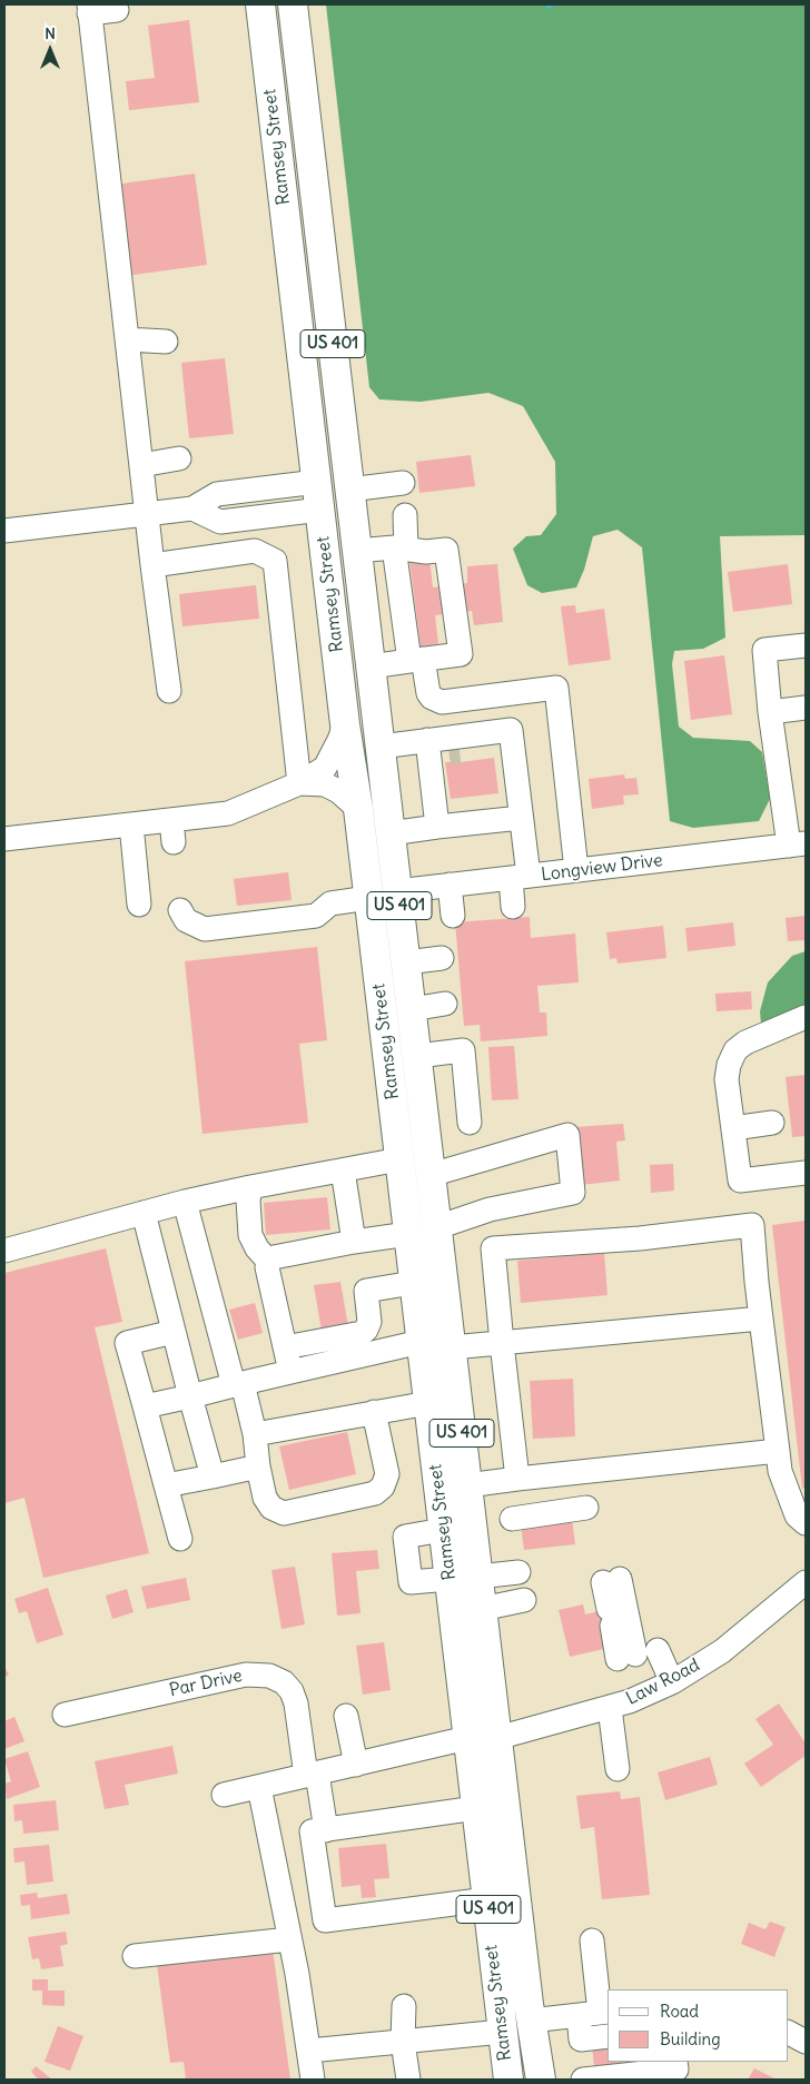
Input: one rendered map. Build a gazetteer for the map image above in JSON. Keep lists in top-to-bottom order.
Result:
{
  "streets": {
    "main road": ["Ramsey Street", "US 401"],
    "street": ["Longview Drive", "Law Road", "Par Drive"]
  },
  "crossings": [
    ["Ramsey Street", "Longview Drive"],
    ["Ramsey Street", "Law Road"]
  ],
  "legend": ["Road", "Building"],
  "north": "top"
}
